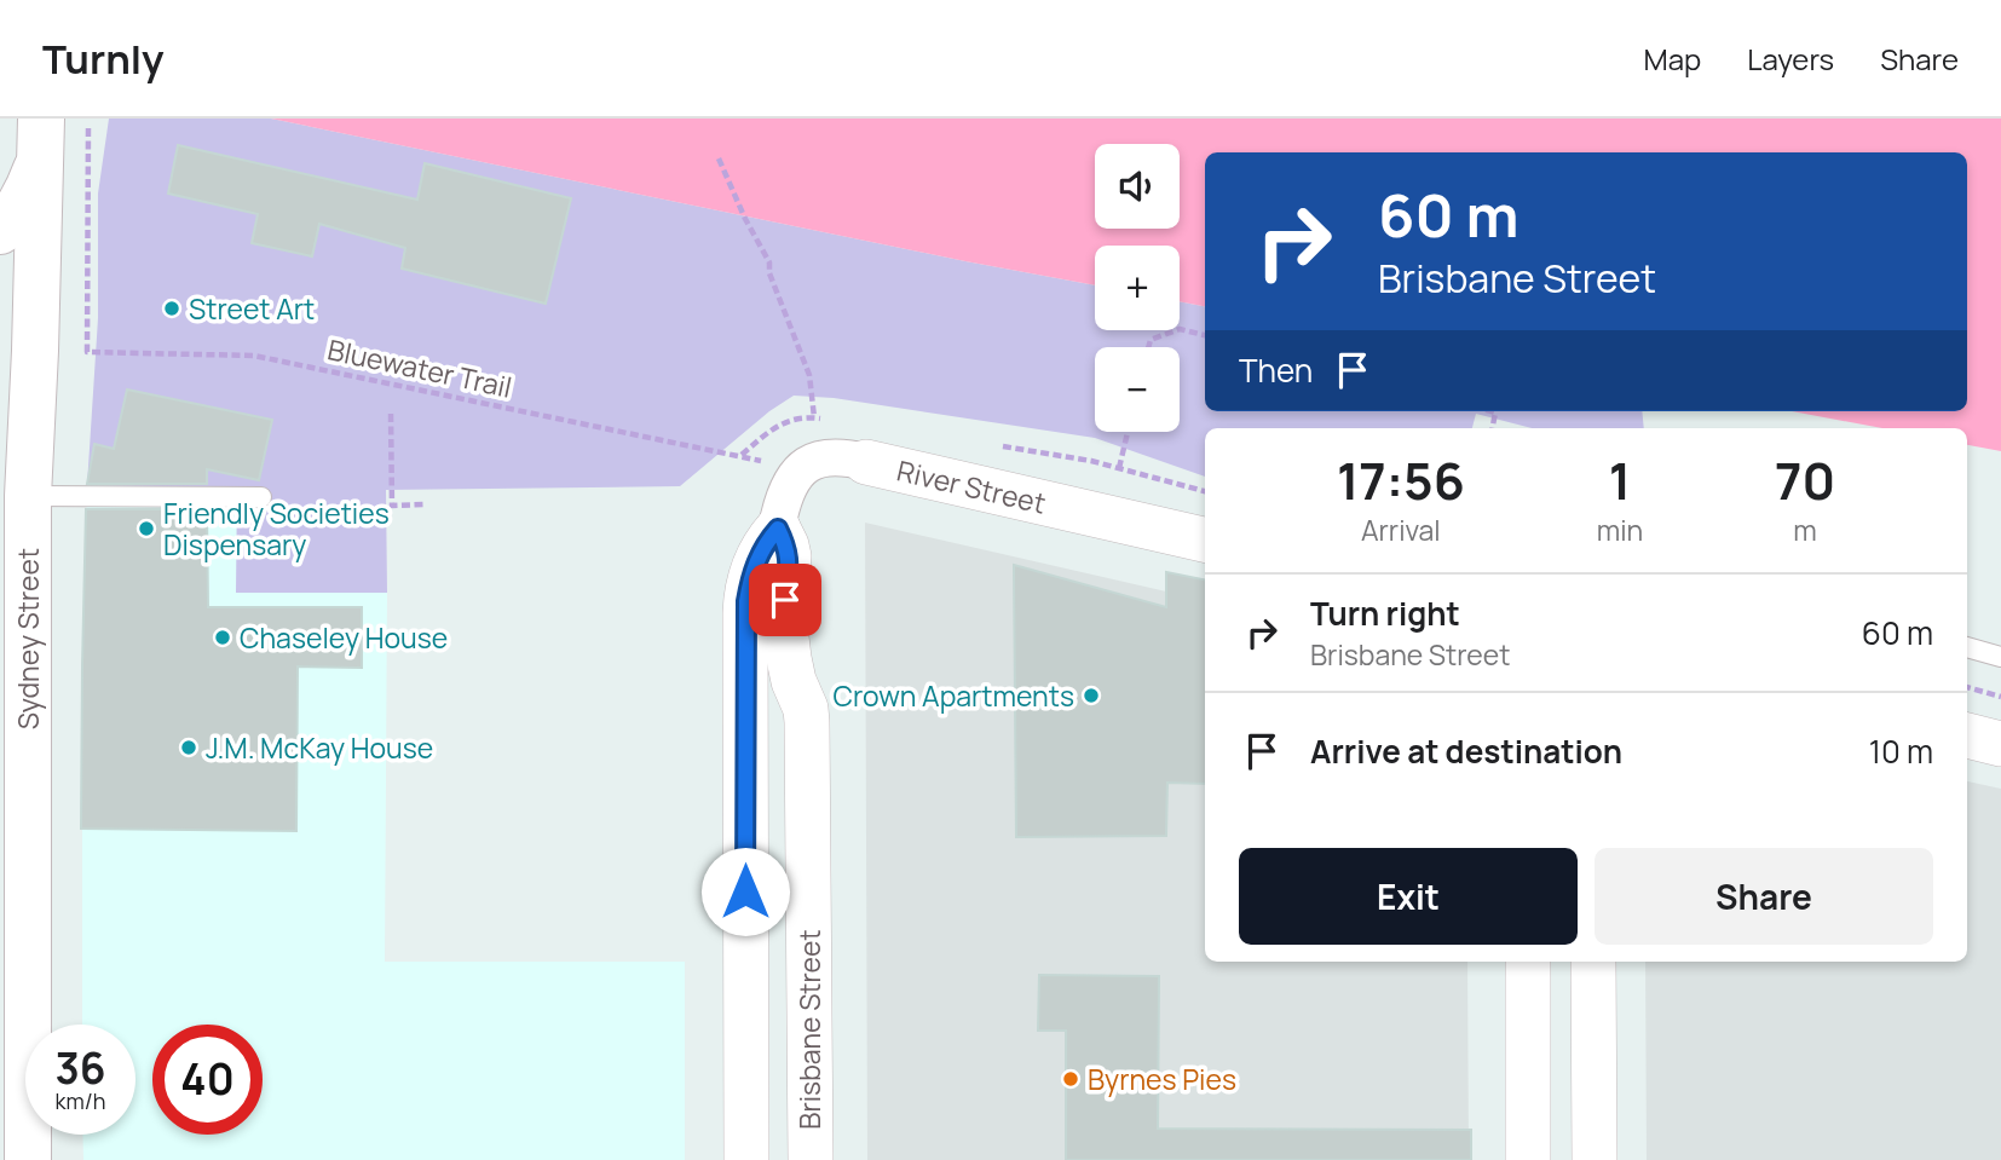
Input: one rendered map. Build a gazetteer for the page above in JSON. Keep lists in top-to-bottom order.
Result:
{
  "streets": {
    "main road": ["Sydney Street"],
    "street": ["River Street", "Brisbane Street"],
    "path": ["Bluewater Trail"]
  },
  "crossings": [
    ["River Street", "Brisbane Street"]
  ],
  "places": [
    "Street Art",
    "Friendly Societies Dispensary",
    "Chaseley House",
    "Crown Apartments",
    "J.M. McKay House",
    "Byrnes Pies"
  ],
  "page": {
    "header": "Turnly",
    "nav": ["Map", "Layers", "Share"],
    "map_buttons": ["+", "−"],
    "turn": ["60 m", "Brisbane Street"],
    "then": "Then",
    "eta": [
      "17:56",
      "Arrival",
      "1",
      "min",
      "70",
      "m"
    ],
    "list": [
      {
        "name": "Turn right",
        "note": "Brisbane Street",
        "value": "60 m"
      },
      {
        "name": "Arrive at destination",
        "value": "10 m"
      }
    ],
    "buttons": ["Exit", "Share"],
    "speed": "36 km/h",
    "limit": "40"
  }
}
